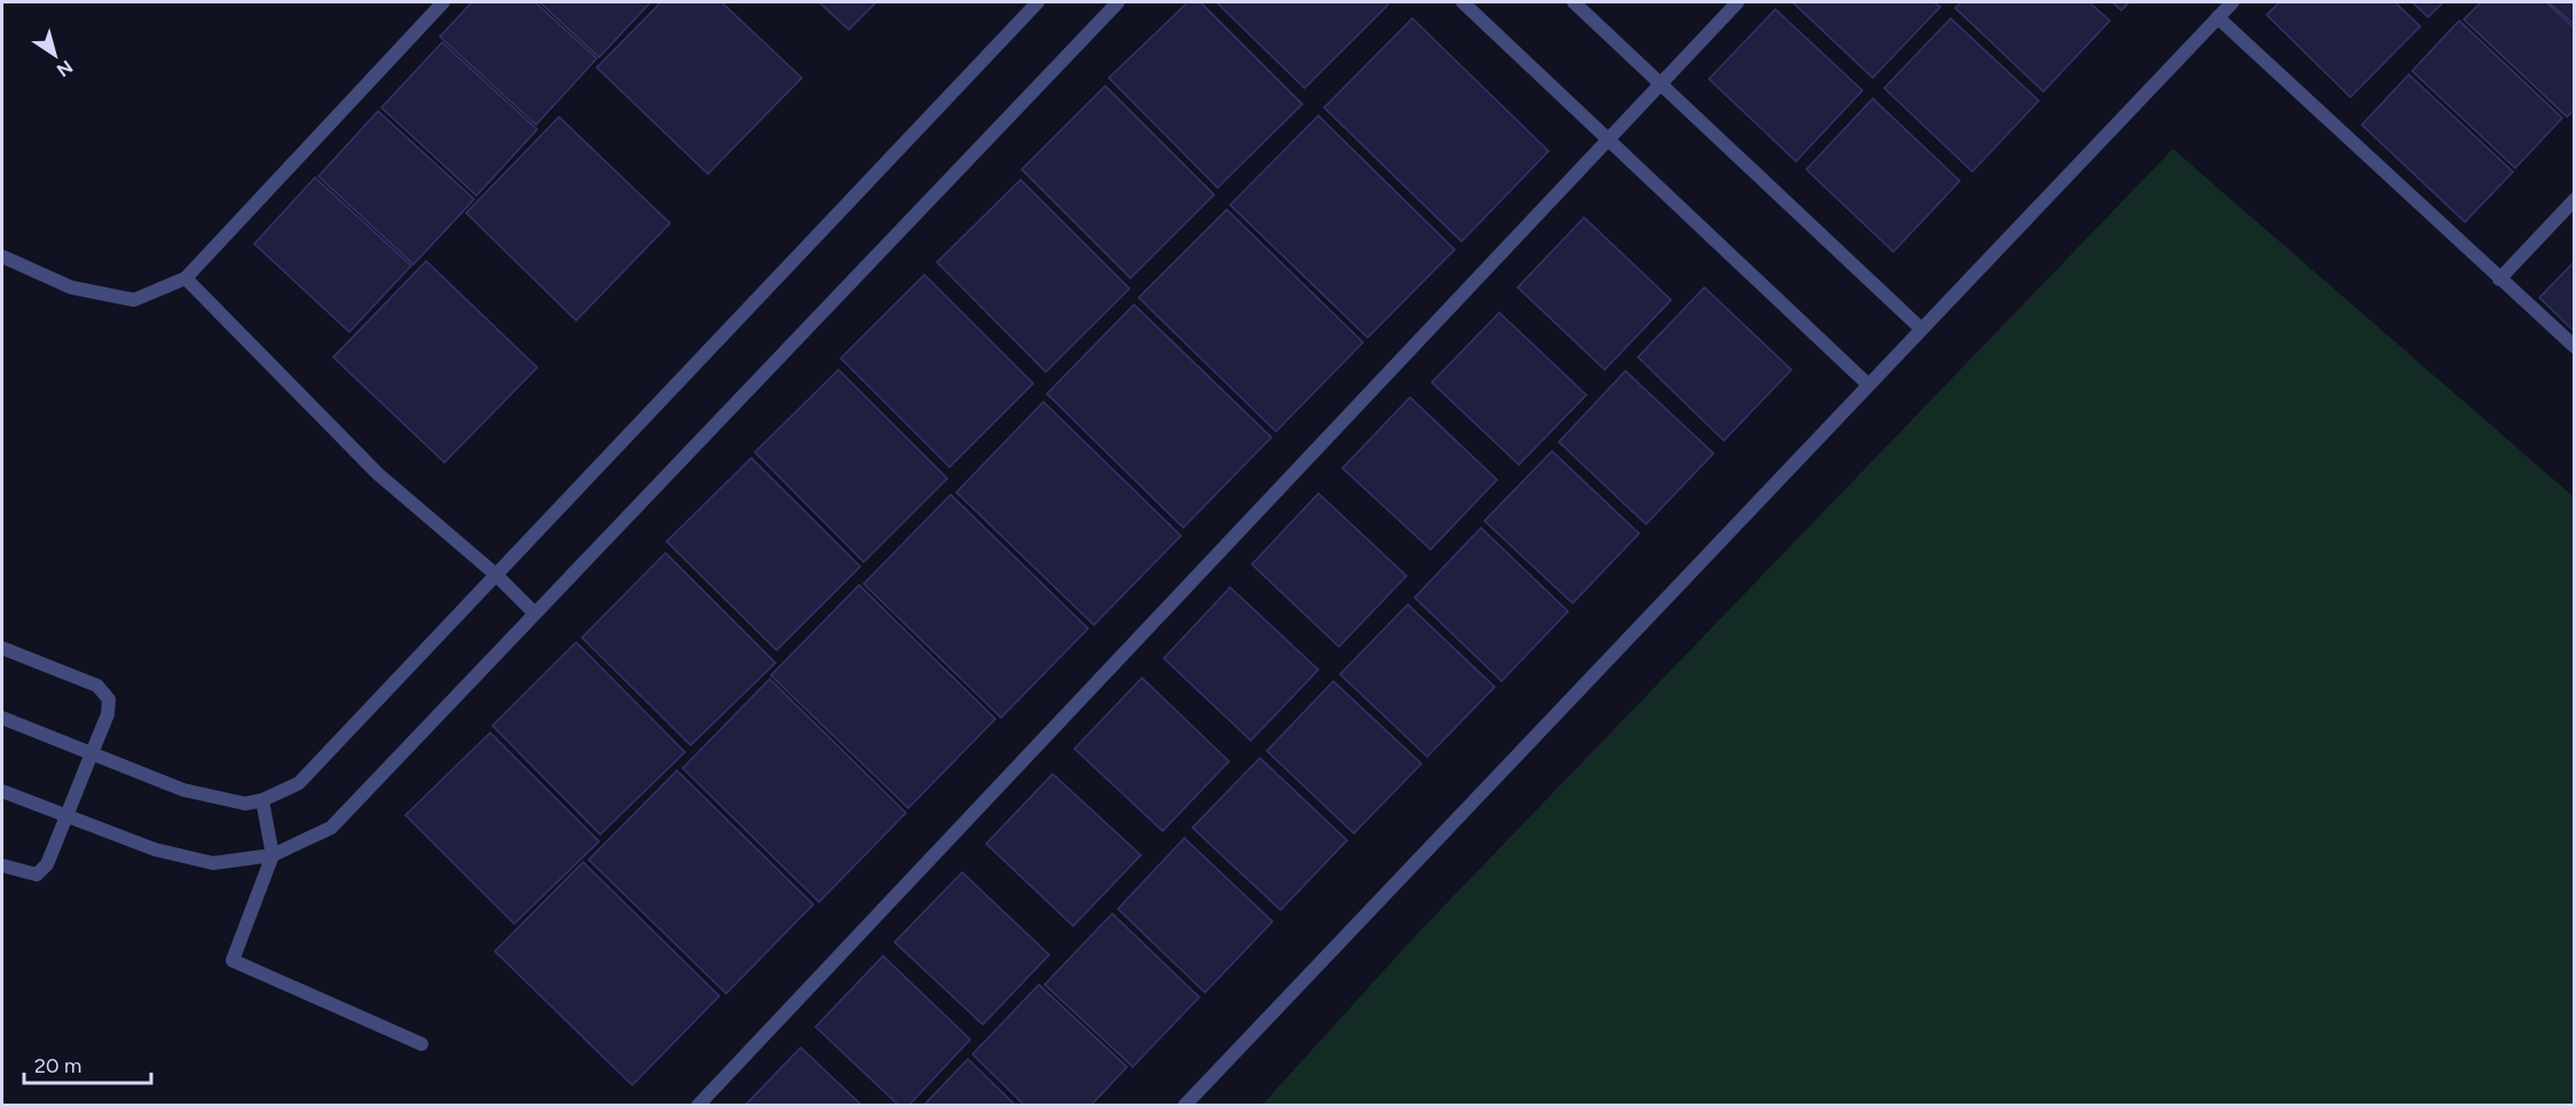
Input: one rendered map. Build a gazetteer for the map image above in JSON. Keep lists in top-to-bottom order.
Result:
{
  "scale_bar": "20 m",
  "north": "bottom right"
}
